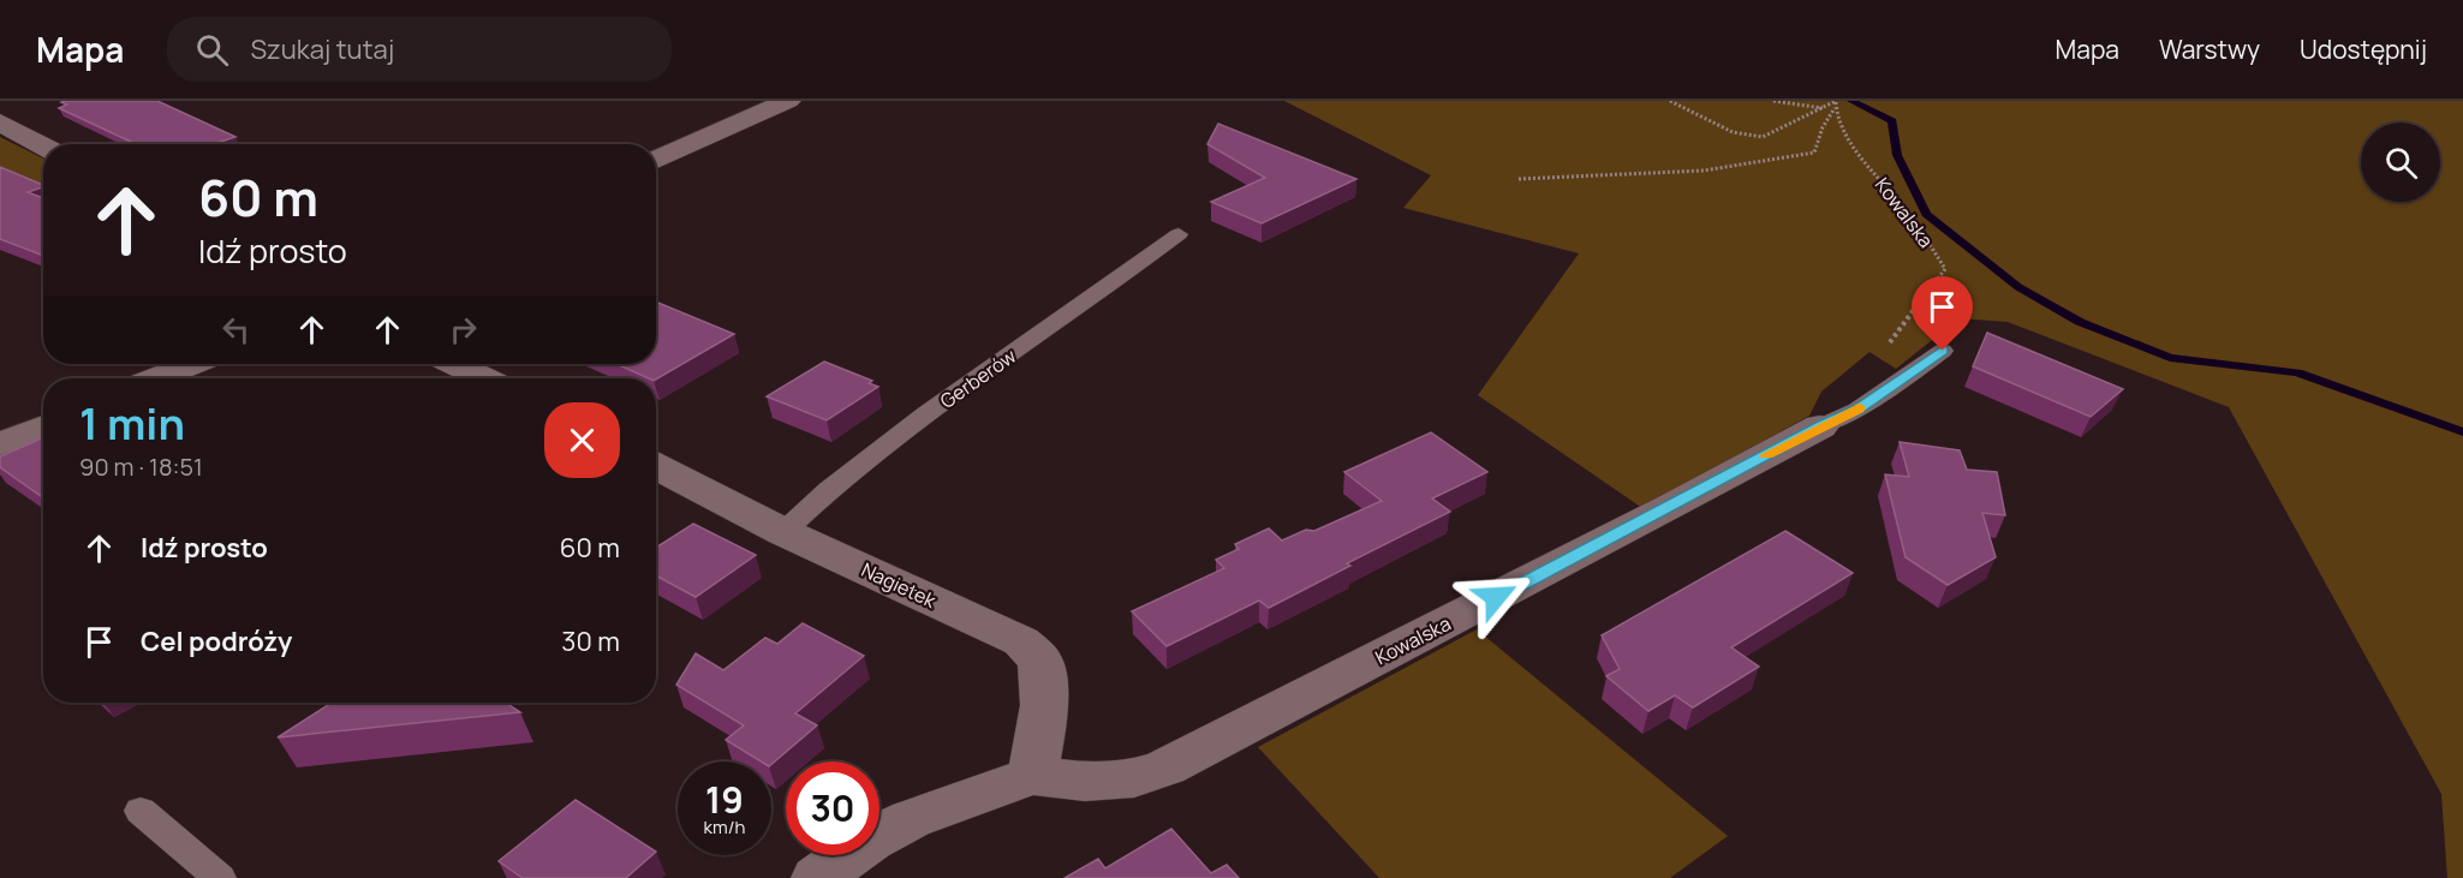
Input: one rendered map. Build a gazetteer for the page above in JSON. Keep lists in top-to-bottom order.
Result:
{
  "streets": {
    "street": ["Kowalska", "Nagietek"],
    "lane": ["Gerberów"]
  },
  "crossings": [
    ["Kowalska", "Nagietek"],
    ["Gerberów", "Nagietek"]
  ],
  "page": {
    "header": "Mapa",
    "search": "Szukaj tutaj",
    "nav": ["Mapa", "Warstwy", "Udostępnij"],
    "turn": ["60 m", "Idź prosto"],
    "heading": ["1 min", "90 m · 18:51"],
    "list": [
      {
        "name": "Idź prosto",
        "value": "60 m"
      },
      {
        "name": "Cel podróży",
        "value": "30 m"
      }
    ],
    "speed": "19 km/h",
    "limit": "30"
  }
}
